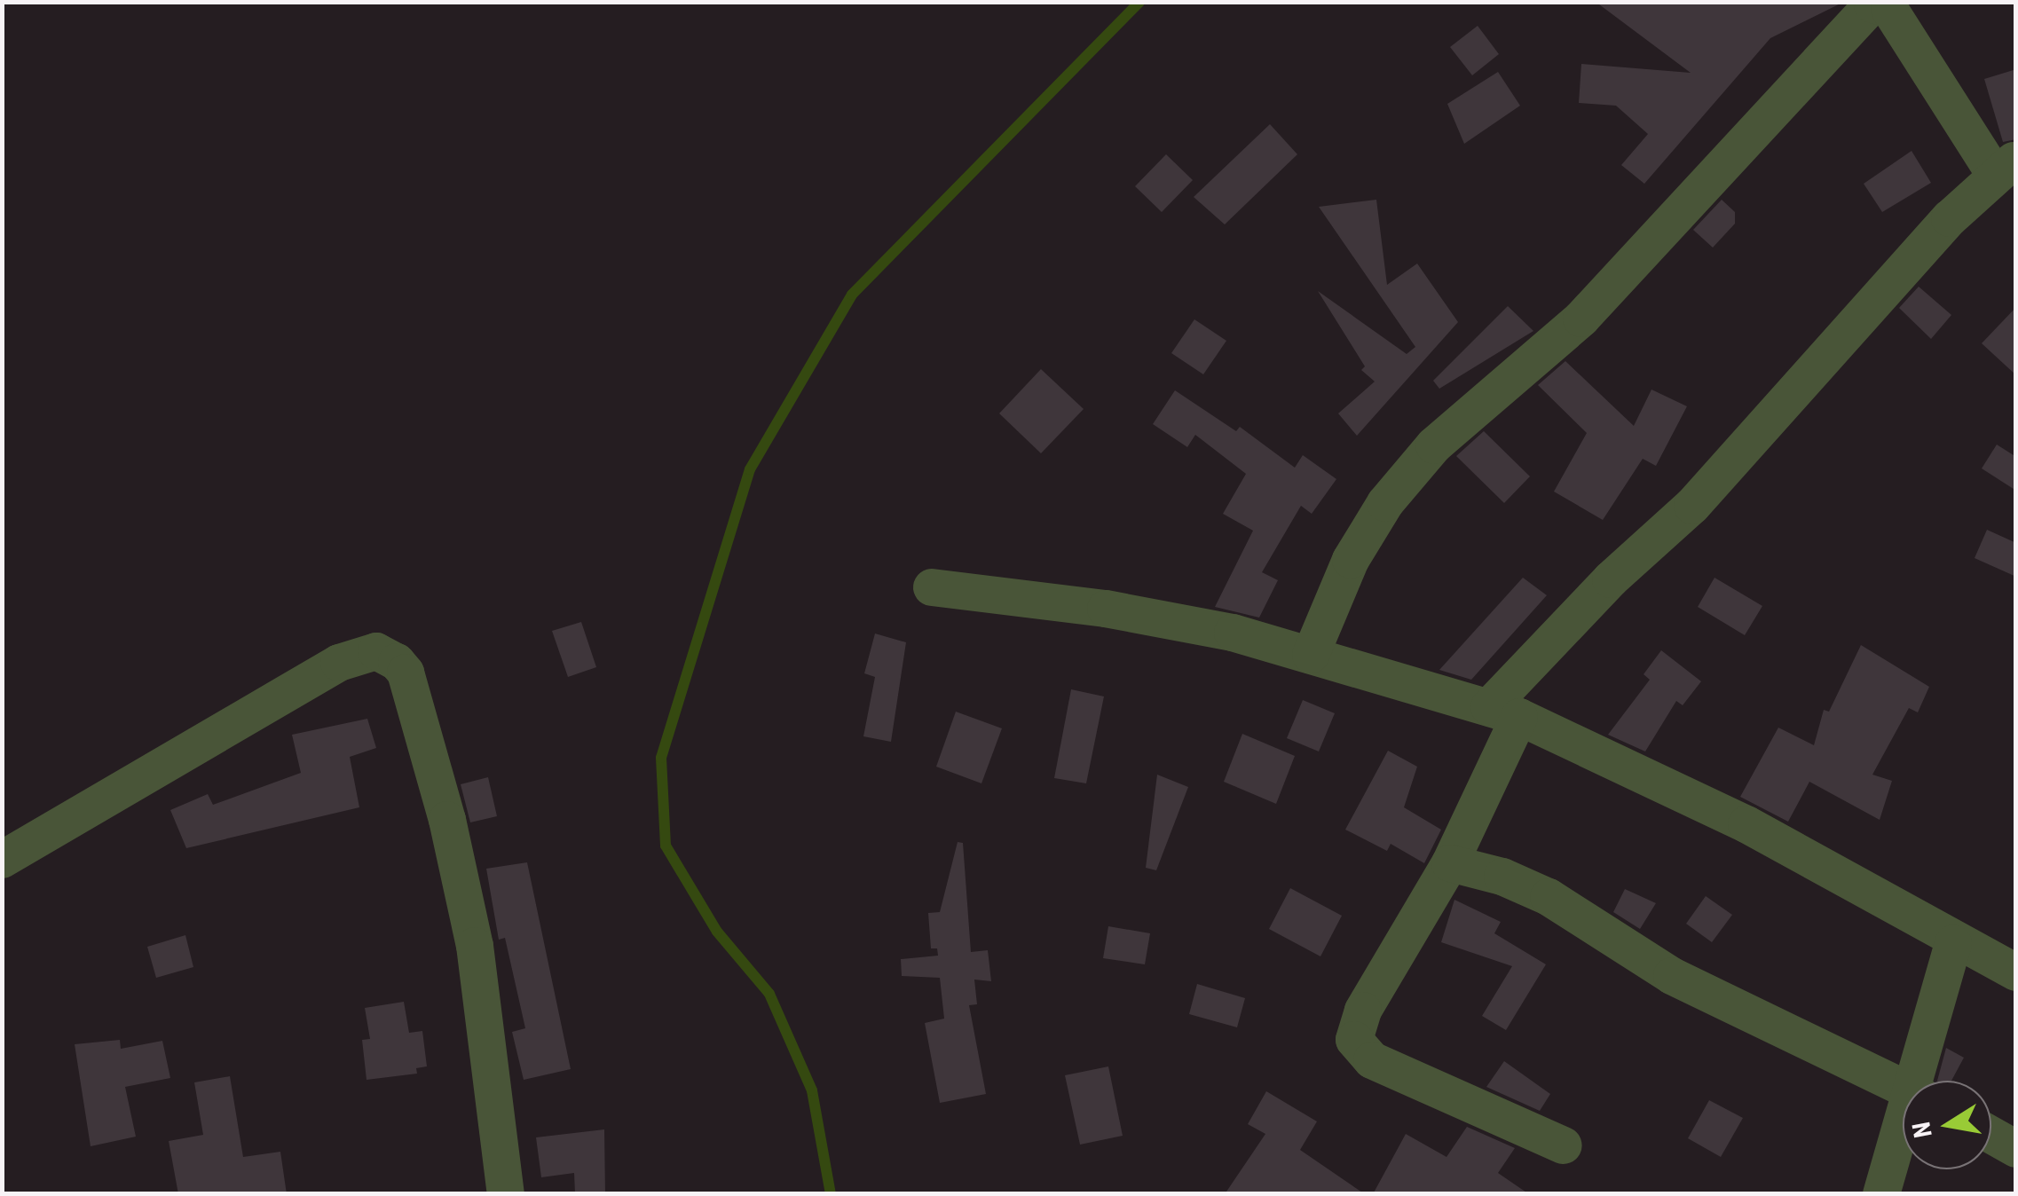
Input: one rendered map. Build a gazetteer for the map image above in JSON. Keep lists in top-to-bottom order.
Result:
{
  "north": "left"
}
